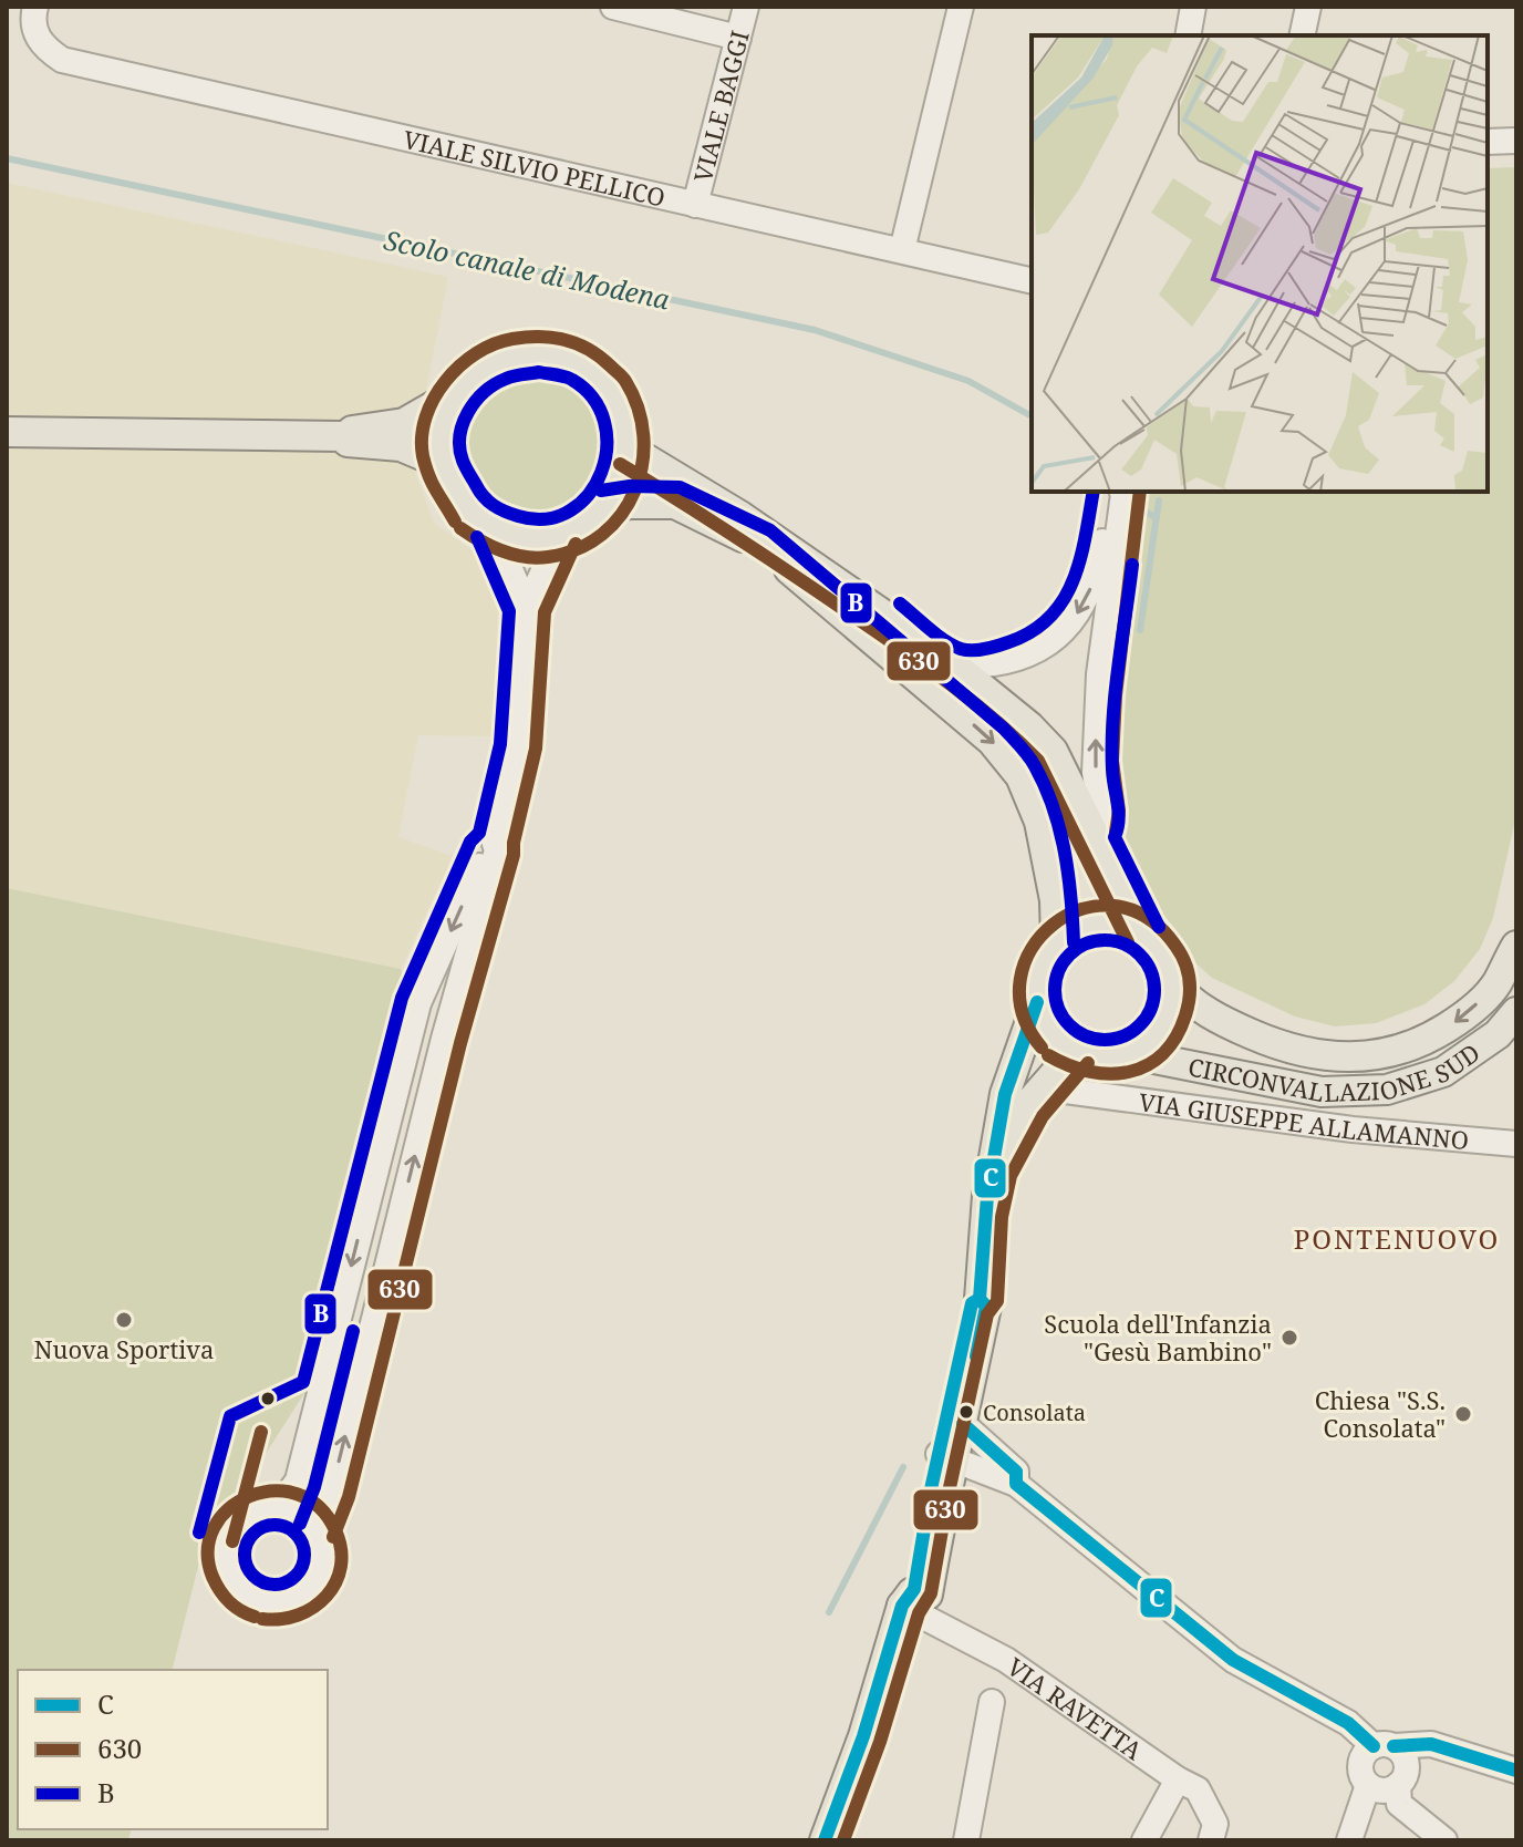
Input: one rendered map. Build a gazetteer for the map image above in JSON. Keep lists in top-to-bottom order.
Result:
{
  "streets": {
    "main road": ["CIRCONVALLAZIONE SUD"],
    "street": [
      "VIALE BAGGI",
      "VIALE SILVIO PELLICO",
      "VIA GIUSEPPE ALLAMANNO",
      "VIA RAVETTA"
    ]
  },
  "crossings": [
    ["VIALE BAGGI", "VIALE SILVIO PELLICO"]
  ],
  "districts": ["PONTENUOVO"],
  "water": ["Scolo canale di Modena"],
  "places": [
    "Nuova Sportiva",
    "Scuola dell'Infanzia \"Gesù Bambino\"",
    "Consolata",
    "Chiesa \"S.S. Consolata\""
  ],
  "lines": ["transit line 630", "transit line B", "transit line C"],
  "legend": ["C", "630", "B"]
}
